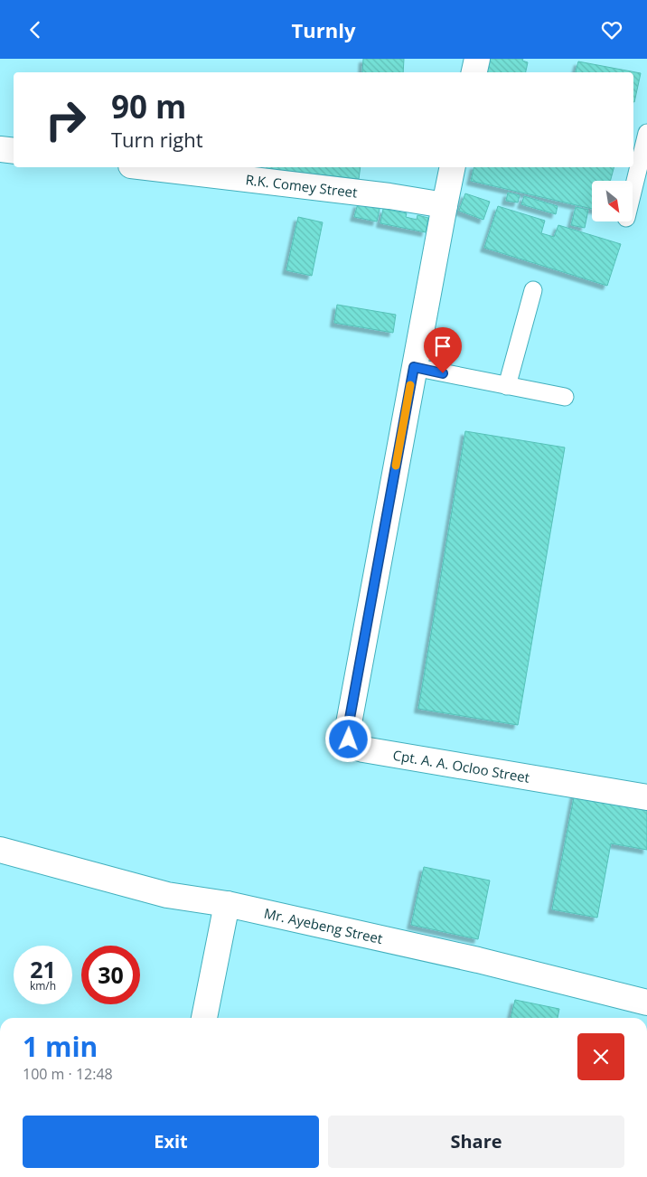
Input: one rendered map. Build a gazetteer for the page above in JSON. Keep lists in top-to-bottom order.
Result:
{
  "streets": {
    "street": ["R.K. Comey Street", "Cpt. A. A. Ocloo Street", "Mr. Ayebeng Street"]
  },
  "crossings": [
    ["R.K. Comey Street", "Cpt. A. A. Ocloo Street"]
  ],
  "north": "bottom right",
  "page": {
    "header": "Turnly",
    "turn": ["90 m", "Turn right"],
    "speed": "21 km/h",
    "limit": "30",
    "heading": ["1 min", "100 m · 12:48"],
    "buttons": ["Exit", "Share"]
  }
}
